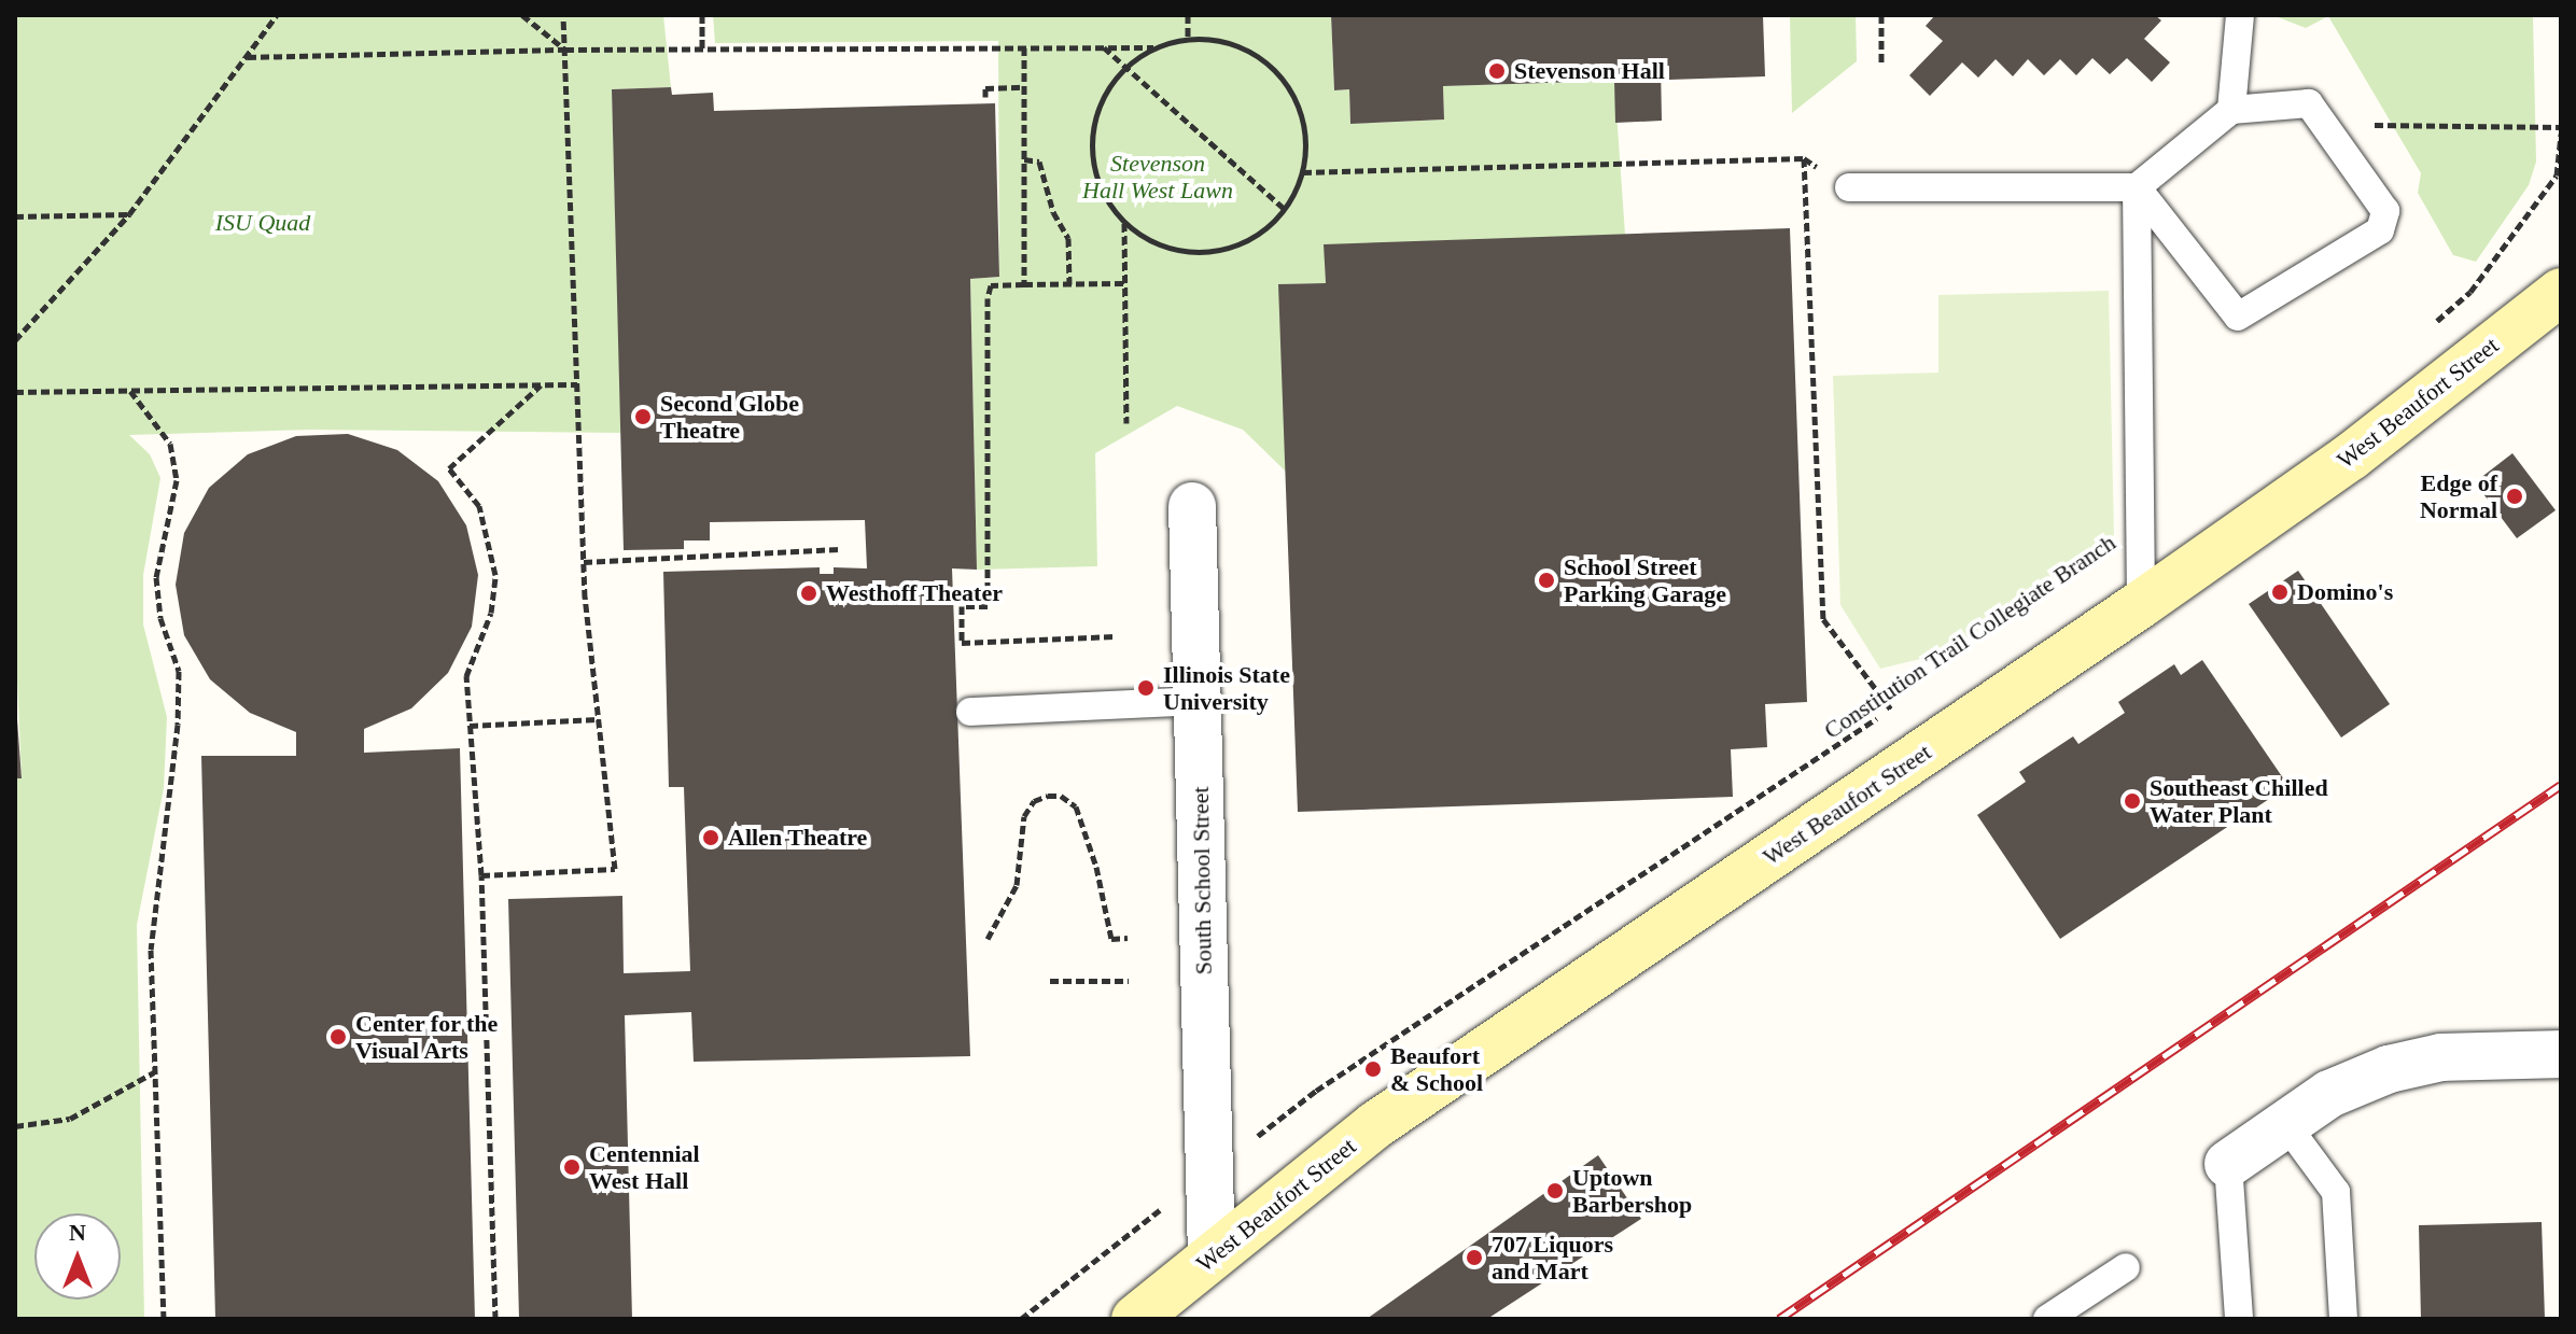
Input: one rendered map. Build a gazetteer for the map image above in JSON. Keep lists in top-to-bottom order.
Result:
{
  "streets": {
    "street": ["West Beaufort Street", "South School Street"],
    "path": ["Constitution Trail Collegiate Branch"]
  },
  "crossings": [
    ["West Beaufort Street", "South School Street"]
  ],
  "parks": ["Stevenson Hall West Lawn", "ISU Quad"],
  "places": [
    "Stevenson Hall",
    "Second Globe Theatre",
    "Edge of Normal",
    "School Street Parking Garage",
    "Domino's",
    "Westhoff Theater",
    "Illinois State University",
    "Southeast Chilled Water Plant",
    "Allen Theatre",
    "Center for the Visual Arts",
    "Beaufort & School",
    "Centennial West Hall",
    "Uptown Barbershop",
    "707 Liquors and Mart"
  ],
  "north": "top"
}
